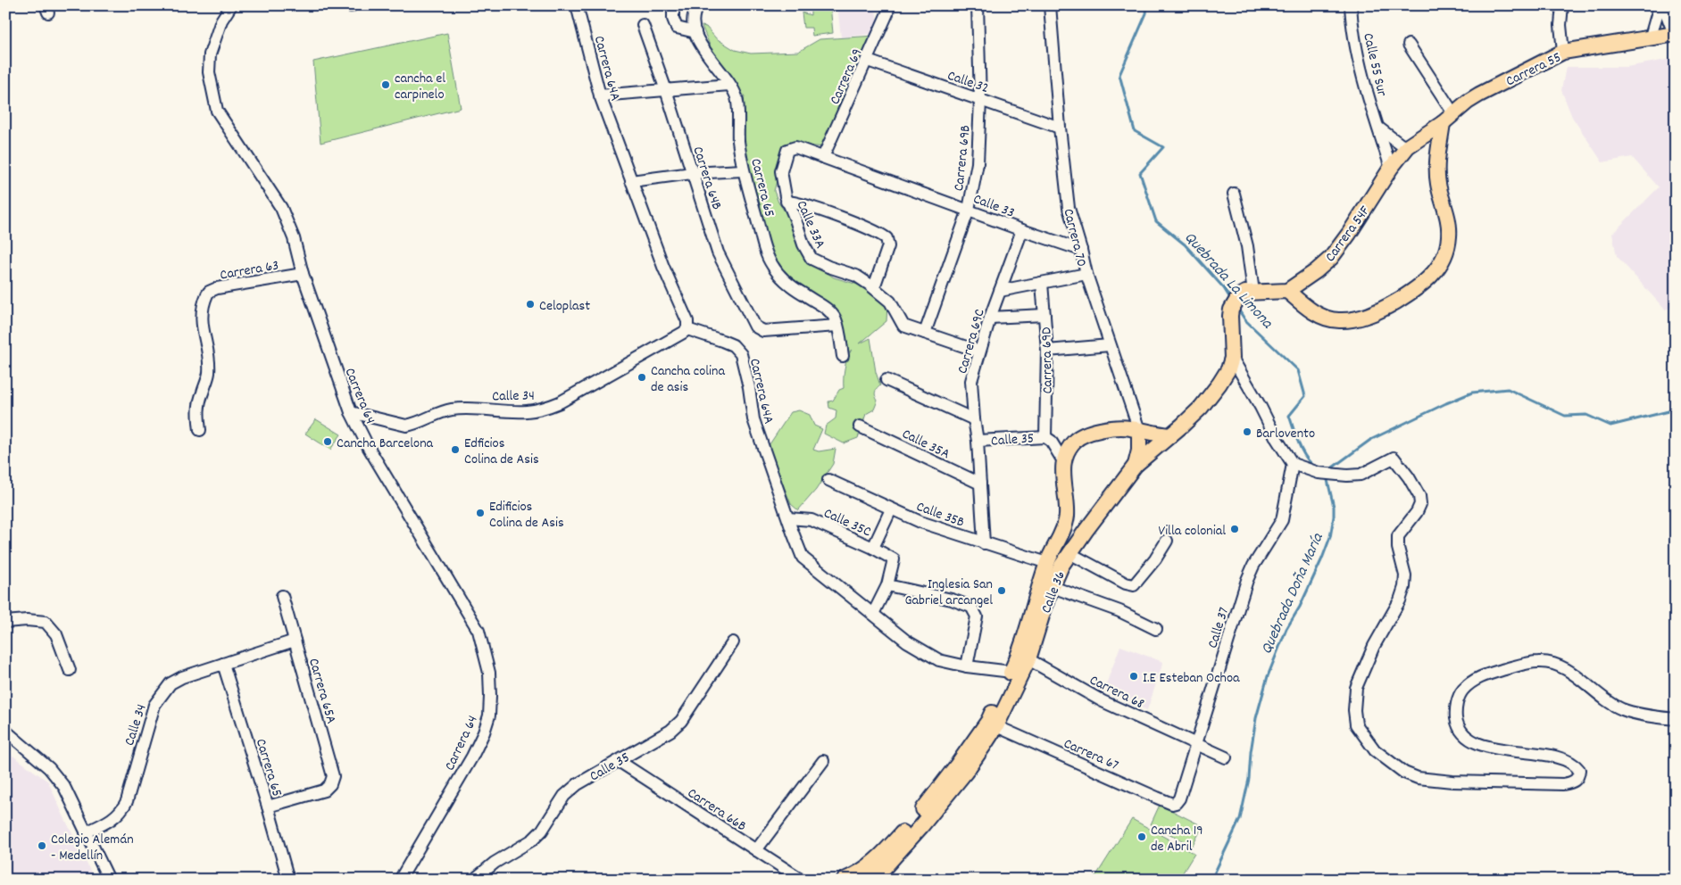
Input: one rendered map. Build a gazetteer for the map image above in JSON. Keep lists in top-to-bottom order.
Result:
{
  "streets": {
    "main road": ["Carrera 55", "Carrera 54F", "Calle 36"],
    "street": [
      "Calle 55 Sur",
      "Carrera 64A",
      "Carrera 69",
      "Calle 32",
      "Carrera 69B",
      "Carrera 64B",
      "Carrera 65",
      "Calle 33",
      "Calle 33A",
      "Carrera 70",
      "Carrera 63",
      "Carrera 69C",
      "Carrera 69D",
      "Calle 34",
      "Carrera 64",
      "Calle 35",
      "Calle 35A",
      "Calle 35B",
      "Calle 35C",
      "Calle 37",
      "Carrera 65A",
      "Carrera 68",
      "Carrera 67",
      "Carrera 66B"
    ]
  },
  "crossings": [
    ["Calle 55 Sur", "Carrera 54F"],
    ["Carrera 64A", "Calle 34"],
    ["Carrera 64A", "Calle 35C"],
    ["Carrera 64A", "Calle 36"],
    ["Carrera 55", "Carrera 54F"],
    ["Carrera 69", "Calle 32"],
    ["Carrera 69", "Calle 33"],
    ["Carrera 69", "Calle 33A"],
    ["Calle 32", "Carrera 69B"],
    ["Calle 32", "Carrera 70"],
    ["Carrera 69B", "Calle 33"],
    ["Carrera 69B", "Calle 33A"],
    ["Carrera 64B", "Carrera 65"],
    ["Carrera 65", "Calle 34"],
    ["Carrera 65", "Carrera 65A"],
    ["Calle 33", "Calle 33A"],
    ["Calle 33", "Carrera 70"],
    ["Calle 33", "Carrera 69C"],
    ["Carrera 63", "Carrera 64"],
    ["Carrera 69C", "Calle 35"],
    ["Carrera 69C", "Calle 35A"],
    ["Carrera 69C", "Calle 35B"],
    ["Carrera 69D", "Calle 35"],
    ["Calle 34", "Carrera 64"],
    ["Calle 34", "Carrera 65A"],
    ["Calle 35", "Carrera 66B"],
    ["Calle 35B", "Calle 36"],
    ["Calle 36", "Carrera 68"],
    ["Calle 36", "Carrera 67"],
    ["Calle 37", "Carrera 68"],
    ["Calle 37", "Carrera 67"]
  ],
  "water": ["Quebrada La Limona", "Quebrada Doña María"],
  "places": [
    "cancha el carpinelo",
    "Celoplast",
    "Cancha colina de asis",
    "Barlovento",
    "Cancha Barcelona",
    "Edficios Colina de Asis",
    "Edificios Colina de Asis",
    "Villa colonial",
    "Inglesia San Gabriel arcangel",
    "I.E Esteban Ochoa",
    "Cancha 19 de Abril",
    "Colegio Alemán - Medellín"
  ]
}
